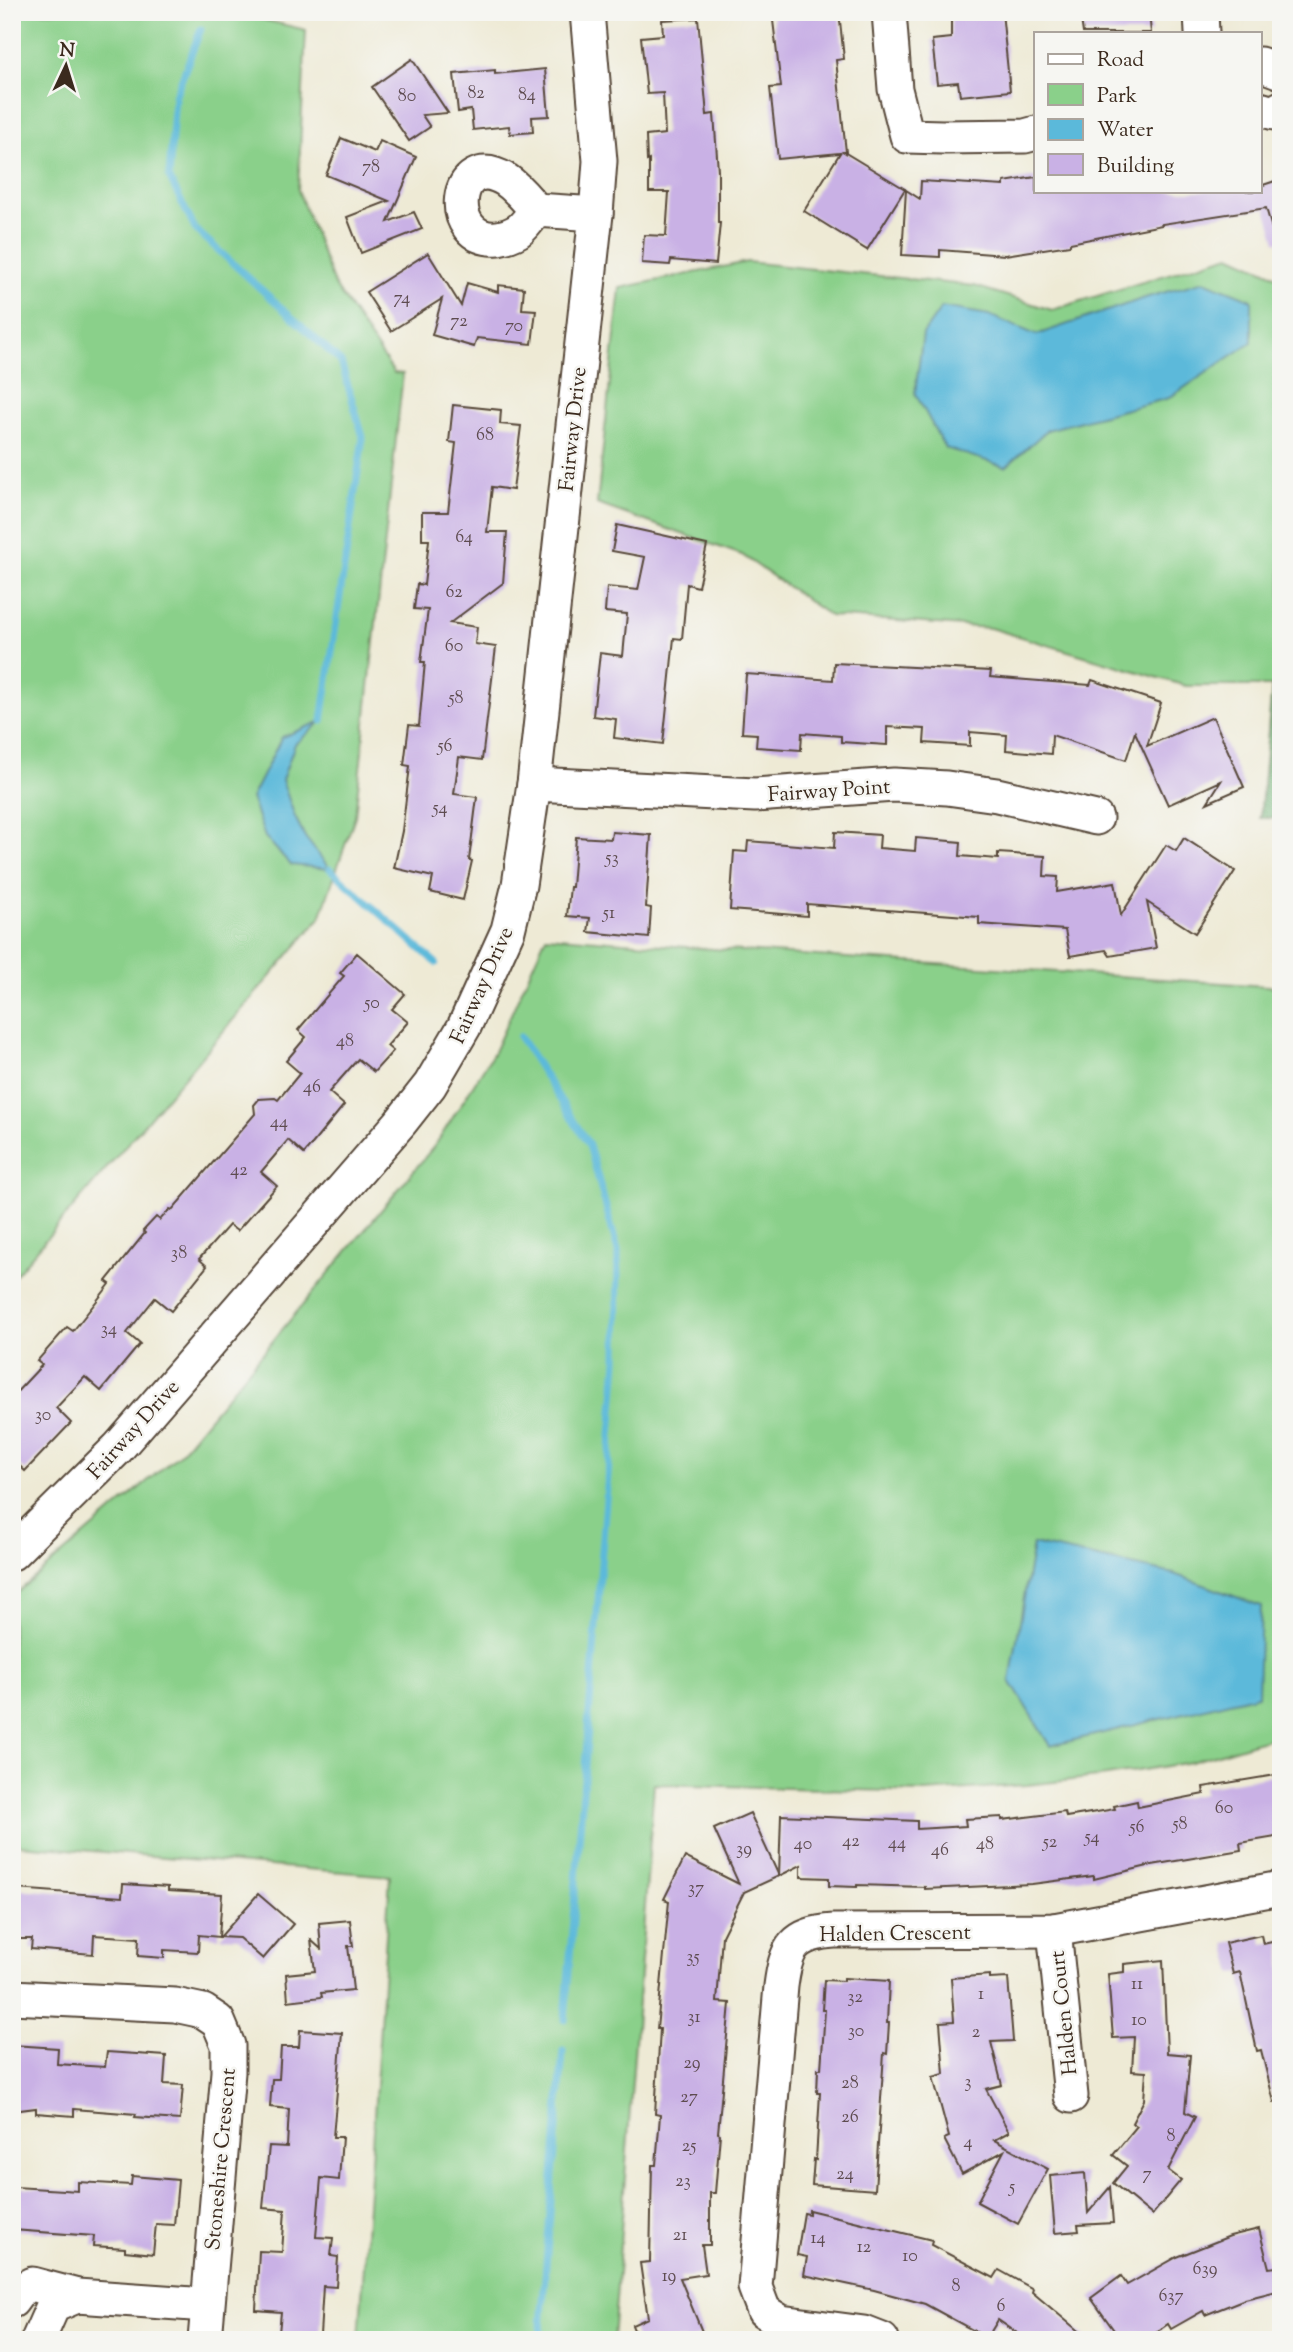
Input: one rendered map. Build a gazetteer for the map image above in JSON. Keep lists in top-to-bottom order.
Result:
{
  "streets": {
    "street": [
      "Fairway Drive",
      "Fairway Point",
      "Halden Crescent",
      "Halden Court",
      "Stoneshire Crescent"
    ]
  },
  "crossings": [
    ["Fairway Drive", "Fairway Point"],
    ["Halden Crescent", "Halden Court"]
  ],
  "house_numbers": [
    "82",
    "84",
    "80",
    "78",
    "74",
    "72",
    "70",
    "68",
    "64",
    "62",
    "60",
    "58",
    "56",
    "54",
    "53",
    "51",
    "50",
    "48",
    "46",
    "44",
    "42",
    "38",
    "34",
    "30",
    "60",
    "58",
    "56",
    "54",
    "42",
    "52",
    "44",
    "40",
    "48",
    "39",
    "46",
    "37",
    "35",
    "11",
    "1",
    "32",
    "31",
    "10",
    "30",
    "2",
    "29",
    "3",
    "28",
    "27",
    "26",
    "8",
    "4",
    "25",
    "24",
    "7",
    "23",
    "5",
    "21",
    "14",
    "12",
    "10",
    "639",
    "19",
    "8",
    "637",
    "6"
  ],
  "legend": [
    "Road",
    "Park",
    "Water",
    "Building"
  ],
  "north": "top"
}
